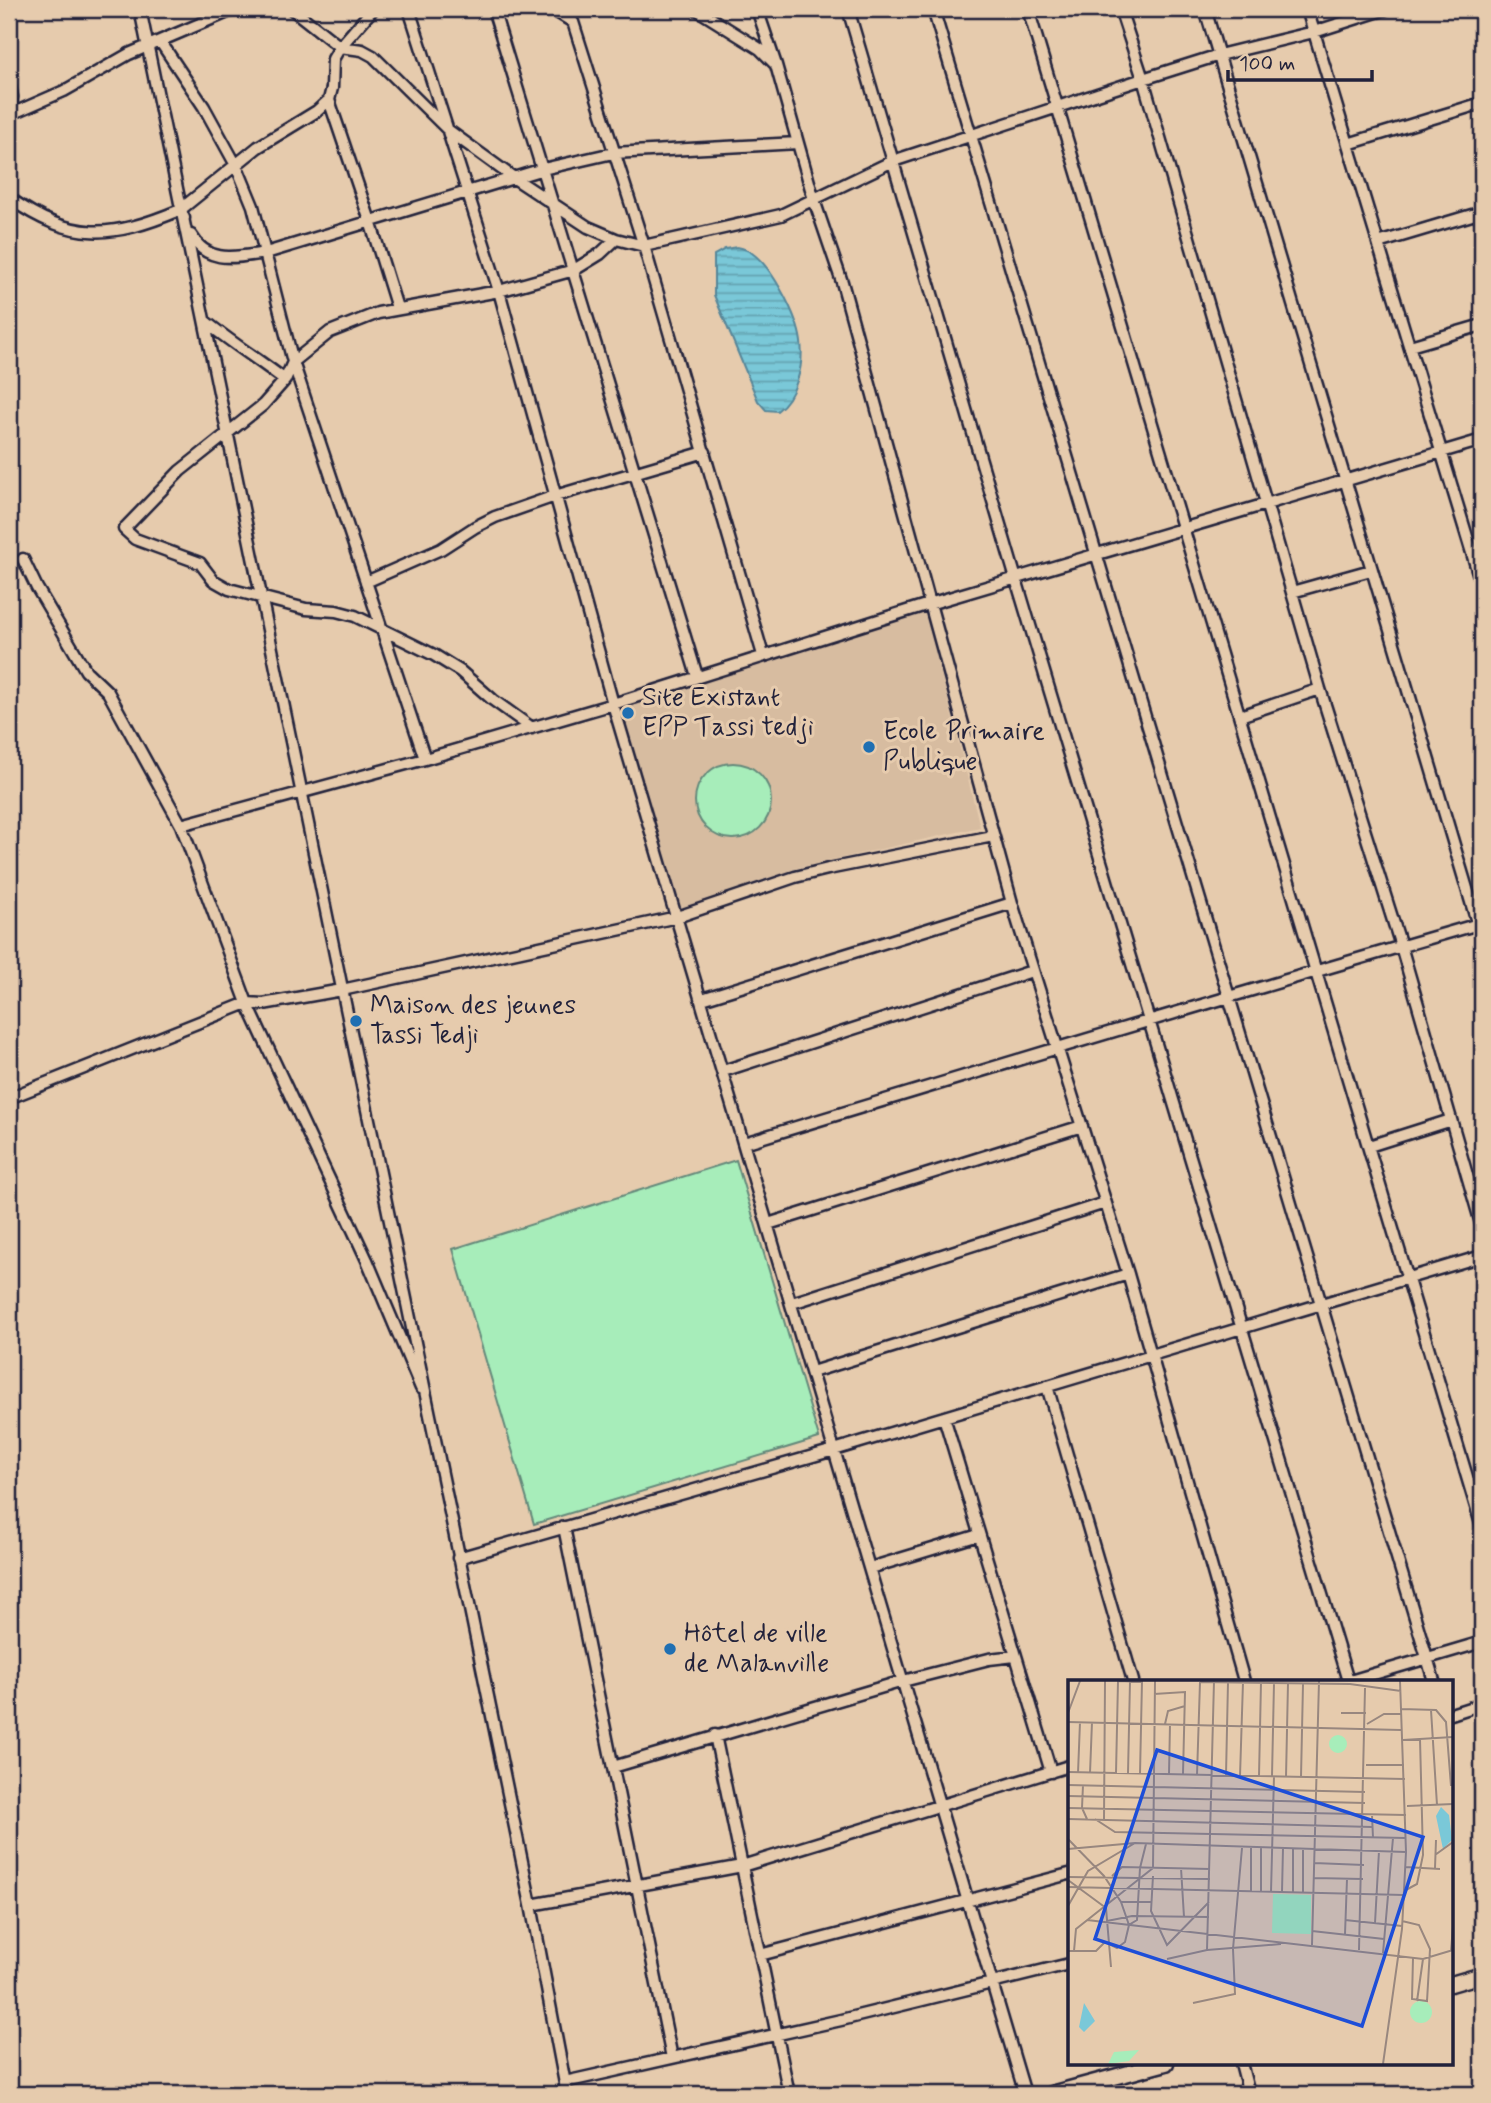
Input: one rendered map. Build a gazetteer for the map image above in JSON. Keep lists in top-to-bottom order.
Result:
{
  "places": [
    "Site Existant EPP Tassi tedji",
    "Ecole Primaire Publique",
    "Maison des jeunes Tassi Tedji",
    "Hôtel de ville de Malanville"
  ],
  "scale_bar": "100 m"
}
